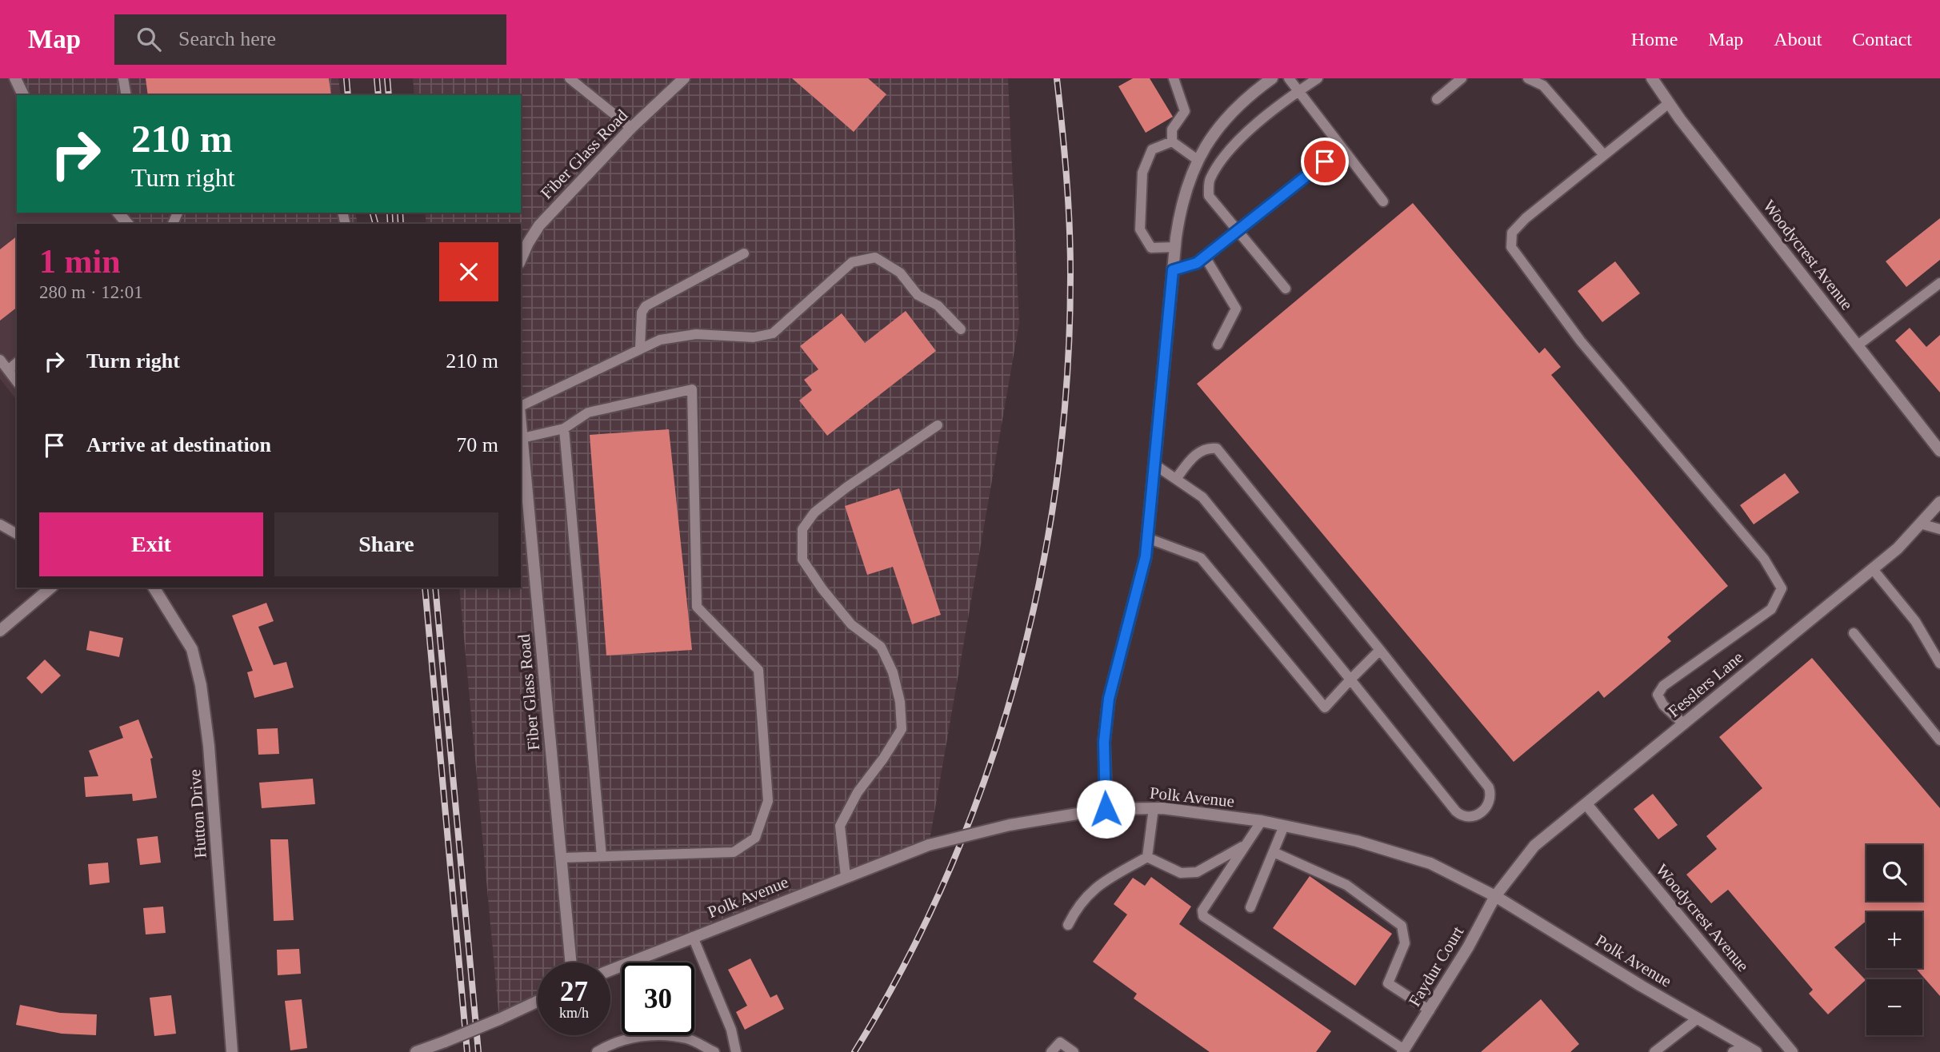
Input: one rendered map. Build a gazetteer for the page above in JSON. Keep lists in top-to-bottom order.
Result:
{
  "streets": {
    "street": [
      "Fiber Glass Road",
      "Woodycrest Avenue",
      "Fesslers Lane",
      "Polk Avenue",
      "Hutton Drive",
      "Faydur Court"
    ]
  },
  "crossings": [
    ["Woodycrest Avenue", "Fesslers Lane"],
    ["Fesslers Lane", "Polk Avenue"],
    ["Fesslers Lane", "Faydur Court"],
    ["Polk Avenue", "Faydur Court"]
  ],
  "page": {
    "header": "Map",
    "search": "Search here",
    "nav": [
      "Home",
      "Map",
      "About",
      "Contact"
    ],
    "turn": ["210 m", "Turn right"],
    "heading": ["1 min", "280 m · 12:01"],
    "list": [
      {
        "name": "Turn right",
        "value": "210 m"
      },
      {
        "name": "Arrive at destination",
        "value": "70 m"
      }
    ],
    "buttons": ["Exit", "Share"],
    "map_buttons": ["+", "−"],
    "speed": "27 km/h",
    "limit": "30"
  }
}
